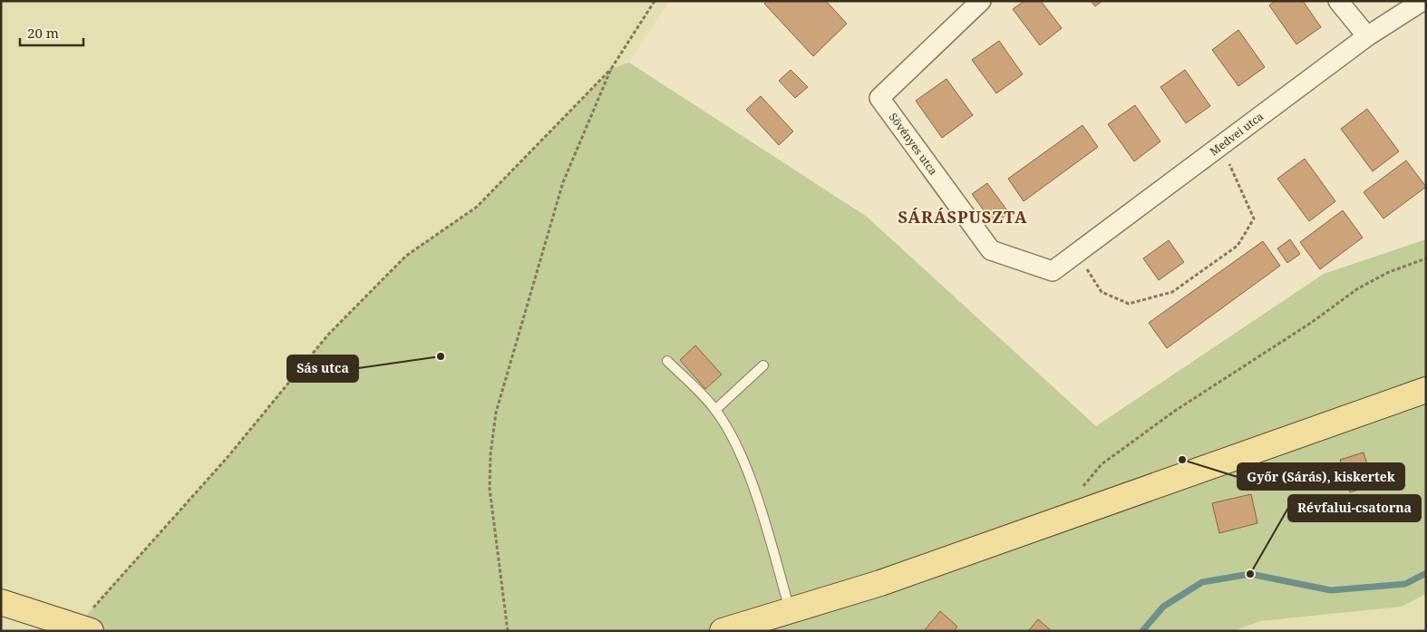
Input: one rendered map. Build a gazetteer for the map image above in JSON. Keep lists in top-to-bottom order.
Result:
{
  "streets": {
    "street": ["Medvei utca", "Sövényes utca"]
  },
  "crossings": [
    ["Medvei utca", "Sövényes utca"]
  ],
  "districts": ["SÁRÁSPUSZTA"],
  "places": ["Sás utca", "Győr (Sárás), kiskertek", "Révfalui-csatorna"],
  "scale_bar": "20 m"
}
